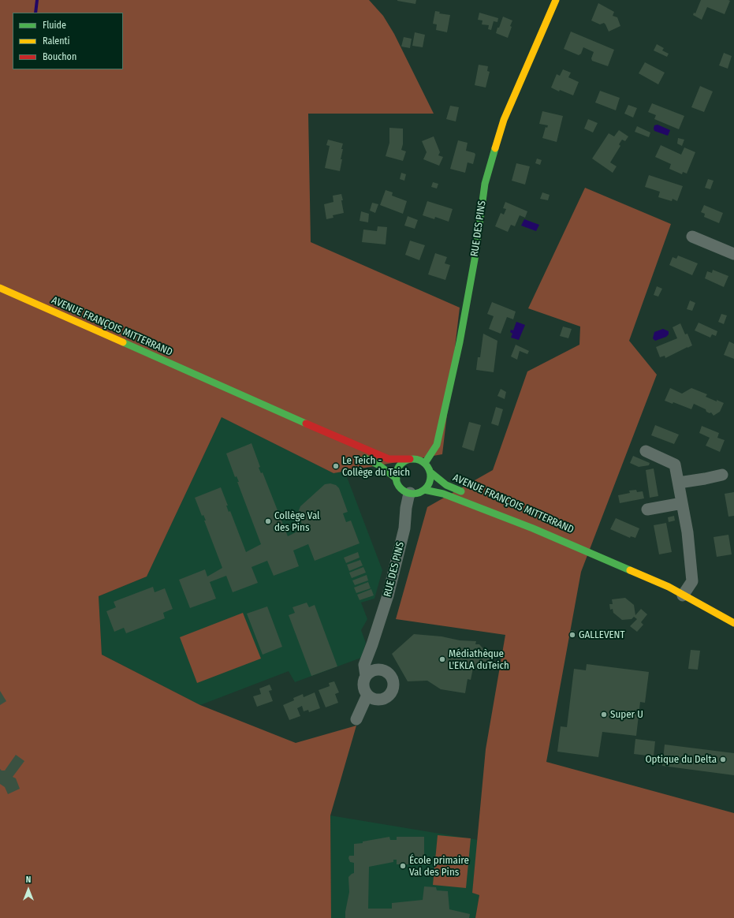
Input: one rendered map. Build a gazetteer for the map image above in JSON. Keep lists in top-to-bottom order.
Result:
{
  "streets": {
    "main road": ["RUE DES PINS", "AVENUE FRANÇOIS MITTERRAND"]
  },
  "crossings": [
    ["RUE DES PINS", "AVENUE FRANÇOIS MITTERRAND"]
  ],
  "places": [
    "Le Teich - Collège du Teich",
    "Collège Val des Pins",
    "GALLEVENT",
    "Médiathèque L'EKLA duTeich",
    "Super U",
    "Optique du Delta",
    "École primaire Val des Pins"
  ],
  "legend": ["Fluide", "Ralenti", "Bouchon"],
  "north": "top"
}
